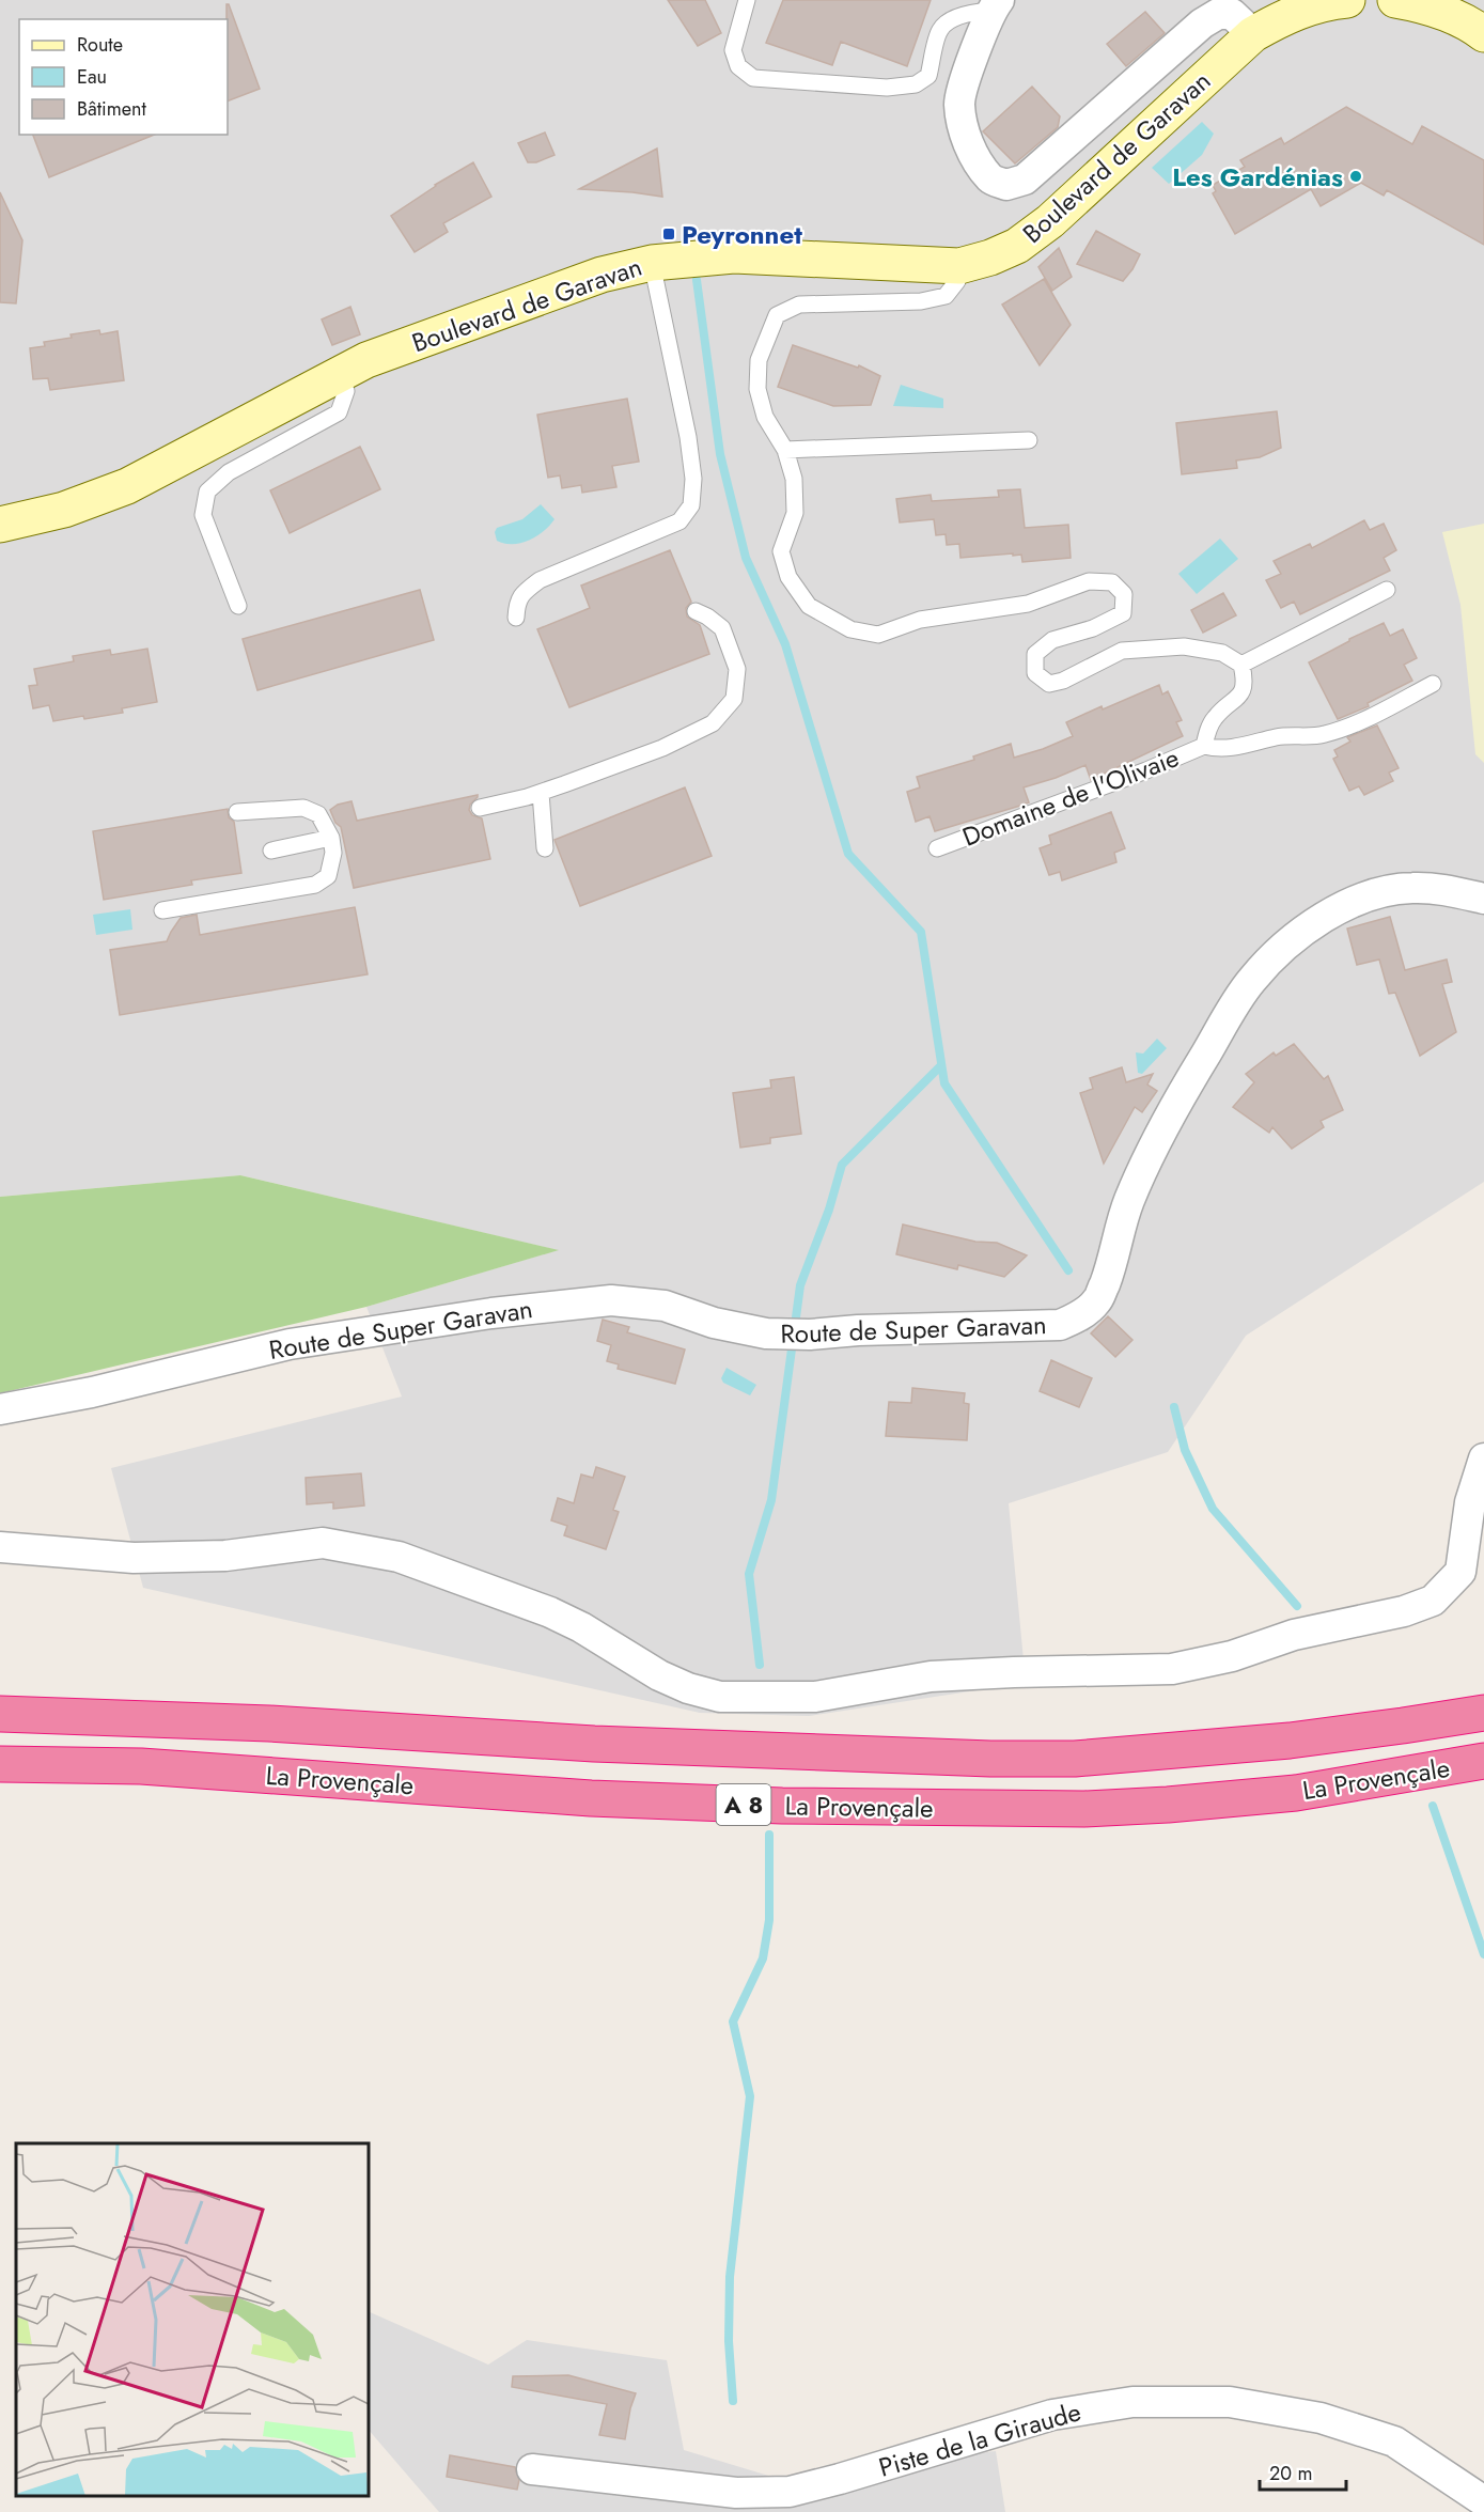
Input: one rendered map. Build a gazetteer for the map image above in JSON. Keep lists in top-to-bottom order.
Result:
{
  "streets": {
    "highway": ["La Provençale", "A 8"],
    "street": ["Boulevard de Garavan", "Route de Super Garavan", "Piste de la Giraude"],
    "lane": ["Domaine de l'Olivaie"]
  },
  "places": {
    "other": ["Les Gardénias"],
    "transit": ["Peyronnet"]
  },
  "legend": ["Route", "Eau", "Bâtiment"],
  "scale_bar": "20 m"
}
